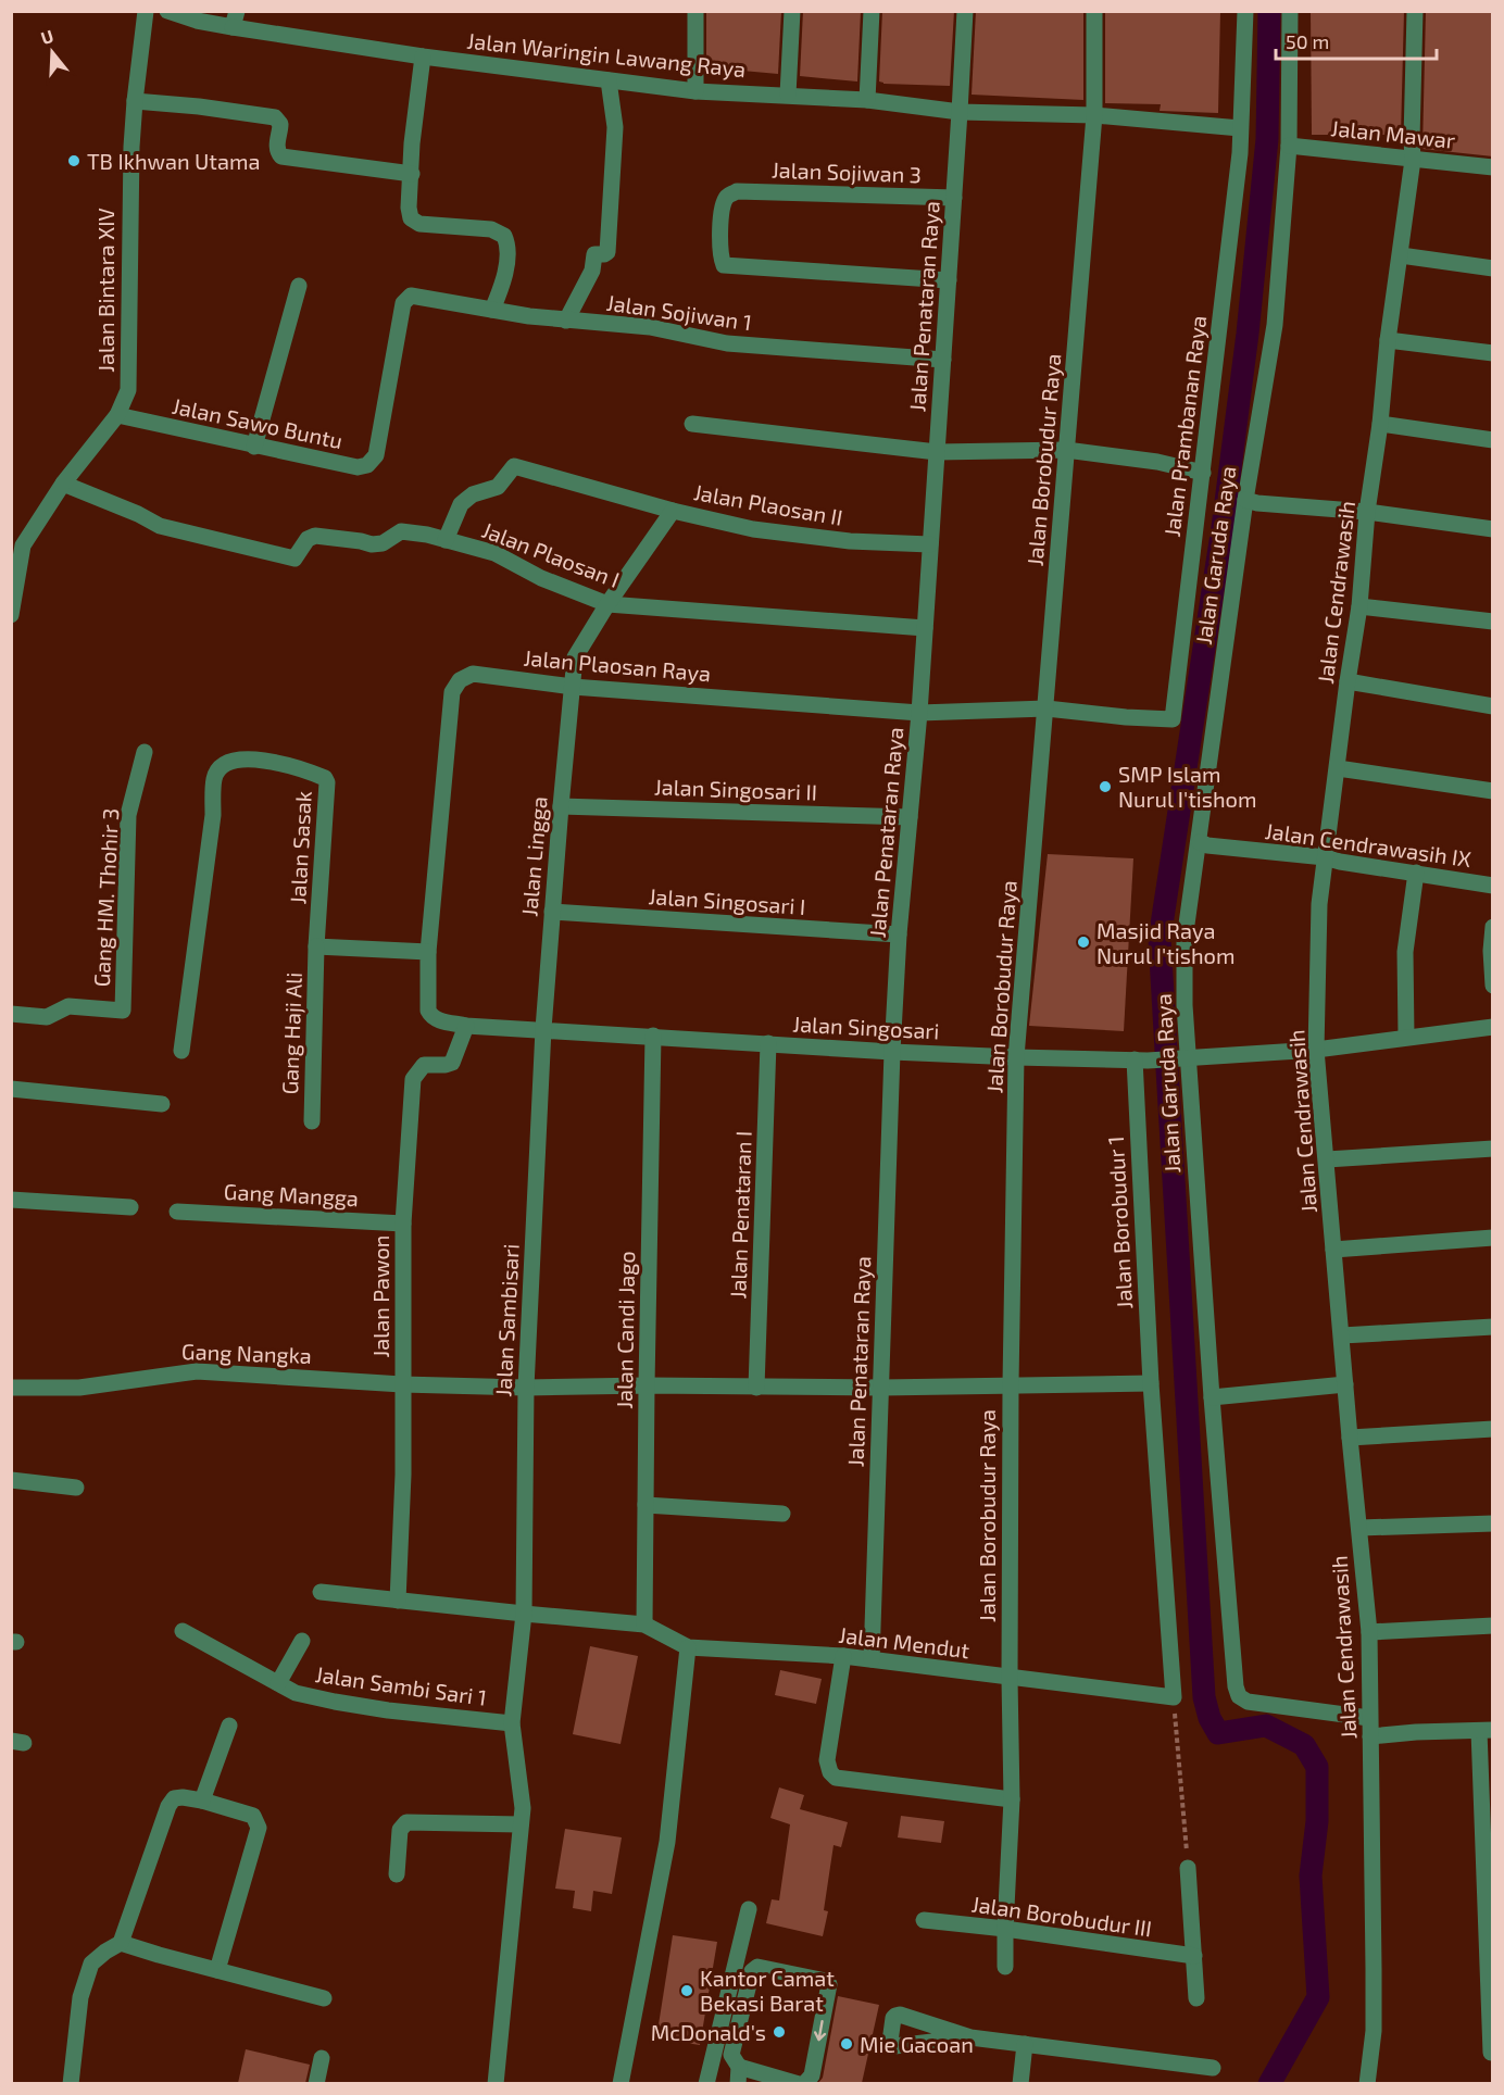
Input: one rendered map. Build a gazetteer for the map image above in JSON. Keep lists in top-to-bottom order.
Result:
{
  "streets": {
    "street": [
      "Jalan Waringin Lawang Raya",
      "Jalan Mawar",
      "Jalan Sojiwan 3",
      "Jalan Bintara XIV",
      "Jalan Penataran Raya",
      "Jalan Sojiwan 1",
      "Jalan Sawo Buntu",
      "Jalan Prambanan Raya",
      "Jalan Borobudur Raya",
      "Jalan Plaosan II",
      "Jalan Plaosan I",
      "Jalan Garuda Raya",
      "Jalan Cendrawasih",
      "Jalan Plaosan Raya",
      "Jalan Singosari II",
      "Jalan Cendrawasih IX",
      "Jalan Sasak",
      "Jalan Lingga",
      "Gang HM. Thohir 3",
      "Jalan Singosari I",
      "Jalan Singosari",
      "Gang Haji Ali",
      "Gang Mangga",
      "Jalan Penataran I",
      "Jalan Borobudur 1",
      "Jalan Pawon",
      "Jalan Sambisari",
      "Jalan Candi Jago",
      "Gang Nangka",
      "Jalan Mendut",
      "Jalan Sambi Sari 1",
      "Jalan Borobudur III"
    ]
  },
  "crossings": [
    ["Jalan Waringin Lawang Raya", "Jalan Penataran Raya"],
    ["Jalan Waringin Lawang Raya", "Jalan Prambanan Raya"],
    ["Jalan Waringin Lawang Raya", "Jalan Borobudur Raya"],
    ["Jalan Mawar", "Jalan Garuda Raya"],
    ["Jalan Mawar", "Jalan Cendrawasih"],
    ["Jalan Sojiwan 3", "Jalan Penataran Raya"],
    ["Jalan Bintara XIV", "Jalan Sawo Buntu"],
    ["Jalan Bintara XIV", "Jalan Plaosan I"],
    ["Jalan Penataran Raya", "Jalan Sojiwan 1"],
    ["Jalan Penataran Raya", "Jalan Plaosan II"],
    ["Jalan Penataran Raya", "Jalan Plaosan I"],
    ["Jalan Penataran Raya", "Jalan Plaosan Raya"],
    ["Jalan Penataran Raya", "Jalan Singosari II"],
    ["Jalan Penataran Raya", "Jalan Singosari I"],
    ["Jalan Penataran Raya", "Jalan Singosari"],
    ["Jalan Penataran Raya", "Gang Nangka"],
    ["Jalan Penataran Raya", "Jalan Mendut"],
    ["Jalan Sojiwan 1", "Jalan Sawo Buntu"],
    ["Jalan Prambanan Raya", "Jalan Borobudur Raya"],
    ["Jalan Prambanan Raya", "Jalan Plaosan Raya"],
    ["Jalan Borobudur Raya", "Jalan Plaosan Raya"],
    ["Jalan Borobudur Raya", "Jalan Singosari"],
    ["Jalan Borobudur Raya", "Gang Nangka"],
    ["Jalan Borobudur Raya", "Jalan Mendut"],
    ["Jalan Borobudur Raya", "Jalan Borobudur III"],
    ["Jalan Plaosan II", "Jalan Plaosan I"],
    ["Jalan Plaosan II", "Jalan Plaosan Raya"],
    ["Jalan Plaosan II", "Jalan Lingga"],
    ["Jalan Garuda Raya", "Jalan Cendrawasih"],
    ["Jalan Garuda Raya", "Jalan Cendrawasih IX"],
    ["Jalan Garuda Raya", "Jalan Singosari"],
    ["Jalan Cendrawasih", "Jalan Cendrawasih IX"],
    ["Jalan Cendrawasih", "Jalan Singosari"],
    ["Jalan Plaosan Raya", "Jalan Lingga"],
    ["Jalan Singosari II", "Jalan Lingga"],
    ["Jalan Sasak", "Gang Haji Ali"],
    ["Jalan Lingga", "Jalan Singosari I"],
    ["Jalan Lingga", "Jalan Singosari"],
    ["Jalan Lingga", "Jalan Sambisari"],
    ["Jalan Singosari", "Jalan Penataran I"],
    ["Jalan Singosari", "Jalan Borobudur 1"],
    ["Jalan Singosari", "Jalan Sambisari"],
    ["Jalan Singosari", "Jalan Candi Jago"],
    ["Gang Mangga", "Jalan Pawon"],
    ["Jalan Penataran I", "Gang Nangka"],
    ["Jalan Borobudur 1", "Gang Nangka"],
    ["Jalan Pawon", "Gang Nangka"],
    ["Jalan Pawon", "Jalan Mendut"],
    ["Jalan Sambisari", "Gang Nangka"],
    ["Jalan Sambisari", "Jalan Mendut"],
    ["Jalan Sambisari", "Jalan Sambi Sari 1"],
    ["Jalan Candi Jago", "Gang Nangka"],
    ["Jalan Candi Jago", "Jalan Mendut"]
  ],
  "places": [
    "TB Ikhwan Utama",
    "SMP Islam Nurul I'tishom",
    "Masjid Raya Nurul I'tishom",
    "Kantor Camat Bekasi Barat",
    "McDonald's",
    "Mie Gacoan"
  ],
  "scale_bar": "50 m",
  "north": "top"
}
